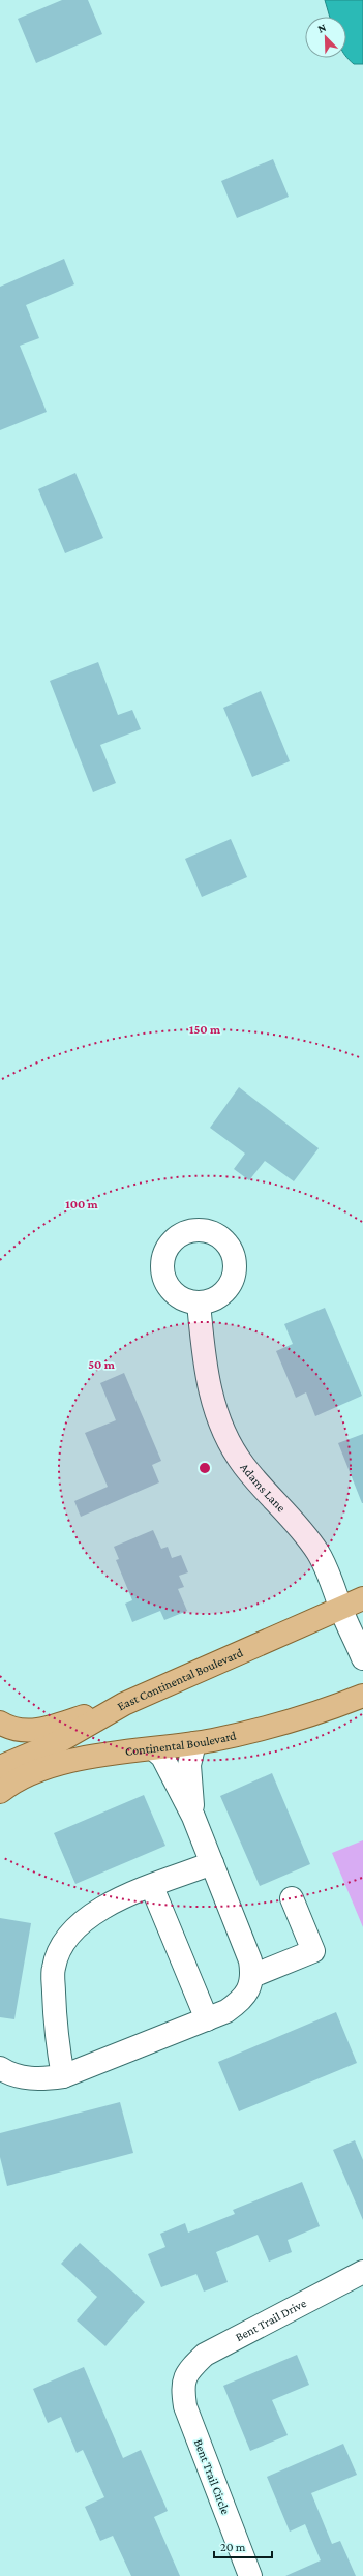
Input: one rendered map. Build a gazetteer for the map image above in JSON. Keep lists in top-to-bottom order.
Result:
{
  "streets": {
    "main road": ["East Continental Boulevard", "Continental Boulevard"],
    "street": ["Adams Lane", "Bent Trail Drive", "Bent Trail Circle"]
  },
  "crossings": [
    ["Adams Lane", "East Continental Boulevard"],
    ["Bent Trail Drive", "Bent Trail Circle"]
  ],
  "scale_bar": "20 m",
  "north": "top left",
  "rings": ["150 m", "100 m", "50 m"]
}
